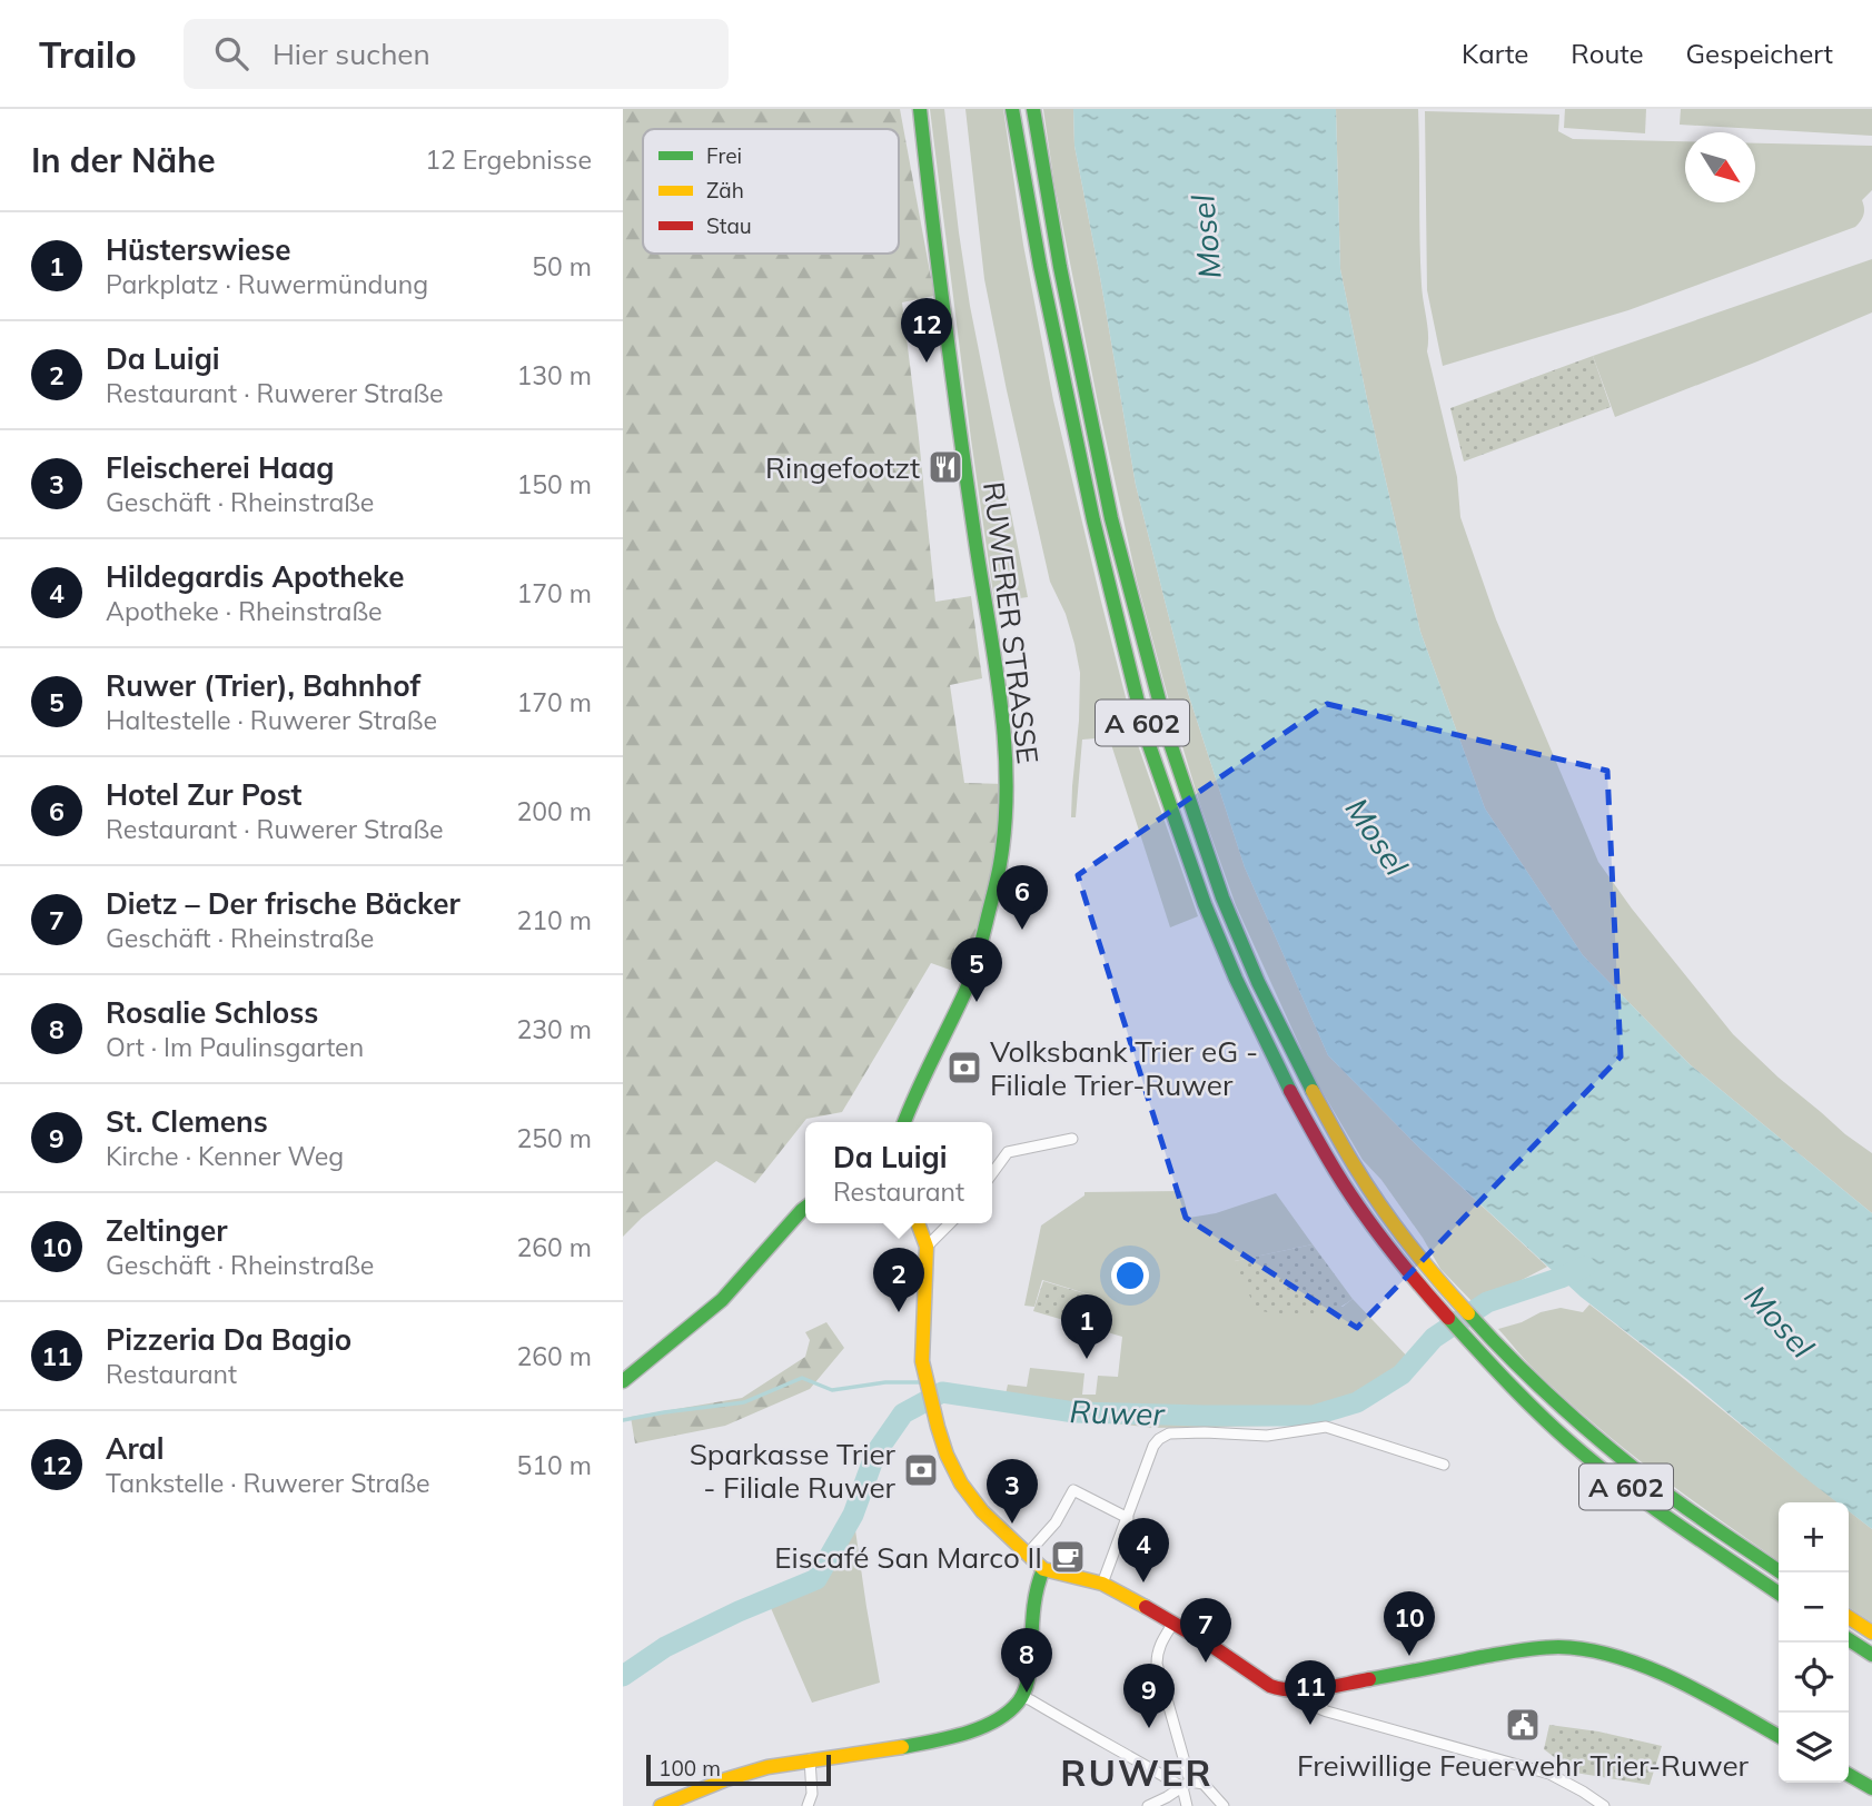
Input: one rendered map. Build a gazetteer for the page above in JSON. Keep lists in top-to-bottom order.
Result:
{
  "streets": {
    "main road": ["RUWERER STRASSE", "A 602"]
  },
  "districts": ["RUWER"],
  "water": ["Mosel", "Ruwer"],
  "places": {
    "restaurant": ["Ringefootzt"],
    "bank": ["Volksbank Trier eG - Filiale Trier-Ruwer", "Sparkasse Trier - Filiale Ruwer"],
    "cafe": ["Eiscafé San Marco II"],
    "public building": ["Freiwillige Feuerwehr Trier-Ruwer"]
  },
  "legend": ["Frei", "Zäh", "Stau"],
  "scale_bar": "100 m",
  "north": "bottom right",
  "page": {
    "header": "Trailo",
    "search": "Hier suchen",
    "nav": ["Karte", "Route", "Gespeichert"],
    "heading": ["In der Nähe", "12 Ergebnisse"],
    "list": [
      {
        "mark": "1",
        "name": "Hüsterswiese",
        "note": "Parkplatz · Ruwermündung",
        "value": "50 m"
      },
      {
        "mark": "2",
        "name": "Da Luigi",
        "note": "Restaurant · Ruwerer Straße",
        "value": "130 m"
      },
      {
        "mark": "3",
        "name": "Fleischerei Haag",
        "note": "Geschäft · Rheinstraße",
        "value": "150 m"
      },
      {
        "mark": "4",
        "name": "Hildegardis Apotheke",
        "note": "Apotheke · Rheinstraße",
        "value": "170 m"
      },
      {
        "mark": "5",
        "name": "Ruwer (Trier), Bahnhof",
        "note": "Haltestelle · Ruwerer Straße",
        "value": "170 m"
      },
      {
        "mark": "6",
        "name": "Hotel Zur Post",
        "note": "Restaurant · Ruwerer Straße",
        "value": "200 m"
      },
      {
        "mark": "7",
        "name": "Dietz – Der frische Bäcker",
        "note": "Geschäft · Rheinstraße",
        "value": "210 m"
      },
      {
        "mark": "8",
        "name": "Rosalie Schloss",
        "note": "Ort · Im Paulinsgarten",
        "value": "230 m"
      },
      {
        "mark": "9",
        "name": "St. Clemens",
        "note": "Kirche · Kenner Weg",
        "value": "250 m"
      },
      {
        "mark": "10",
        "name": "Zeltinger",
        "note": "Geschäft · Rheinstraße",
        "value": "260 m"
      },
      {
        "mark": "11",
        "name": "Pizzeria Da Bagio",
        "note": "Restaurant",
        "value": "260 m"
      },
      {
        "mark": "12",
        "name": "Aral",
        "note": "Tankstelle · Ruwerer Straße",
        "value": "510 m"
      }
    ],
    "pins": [
      "12",
      "6",
      "5",
      "2",
      "1",
      "3",
      "4",
      "10",
      "7",
      "8",
      "11",
      "9"
    ],
    "popup": ["Da Luigi", "Restaurant"],
    "map_buttons": ["+", "−"],
    "scale": "100 m"
  }
}
